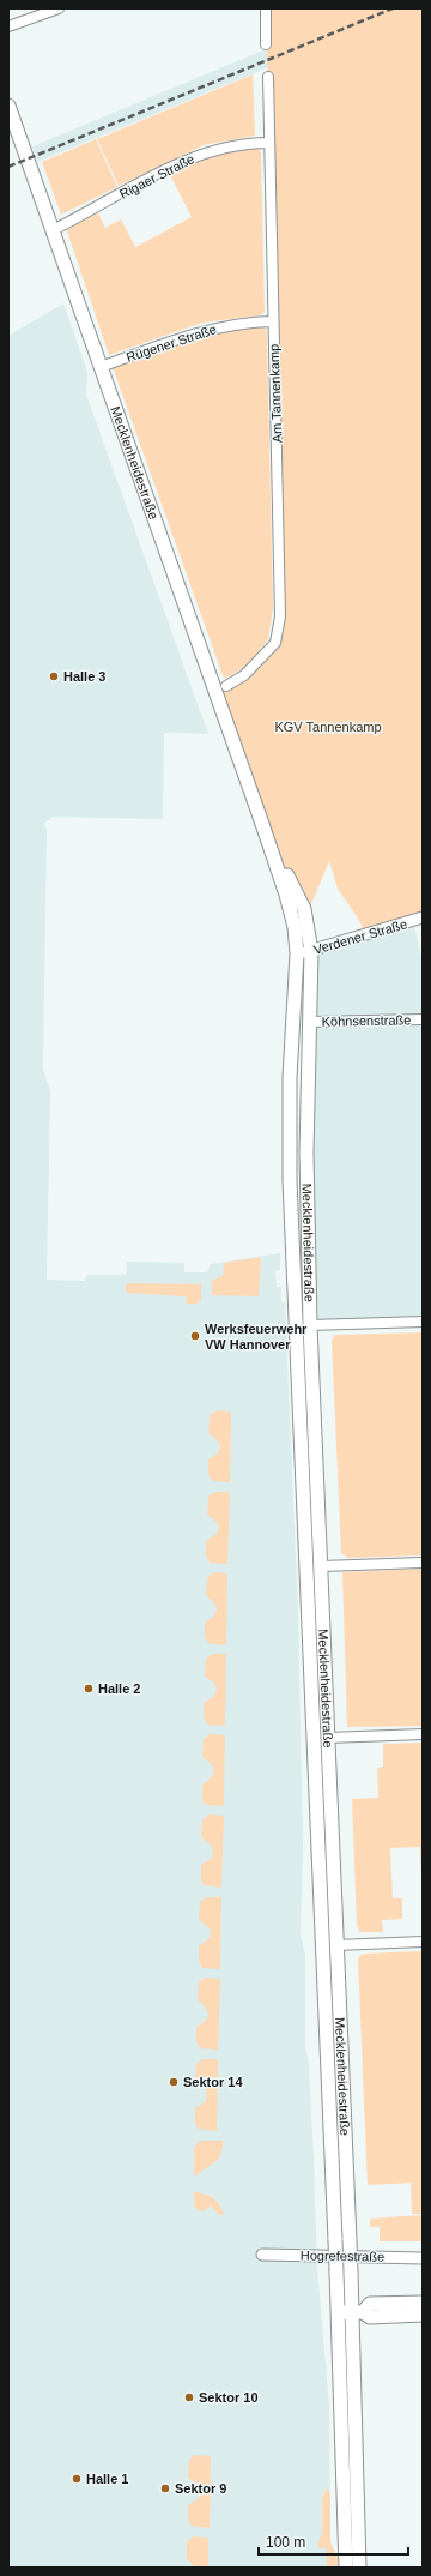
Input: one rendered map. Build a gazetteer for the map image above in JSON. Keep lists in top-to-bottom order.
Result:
{
  "streets": {
    "main road": ["Mecklenheidestraße"],
    "street": [
      "Rigaer Straße",
      "Rügener Straße",
      "Am Tannenkamp",
      "Verdener Straße",
      "Köhnsenstraße",
      "Hogrefestraße"
    ]
  },
  "crossings": [
    ["Rigaer Straße", "Am Tannenkamp"],
    ["Rigaer Straße", "Mecklenheidestraße"],
    ["Rügener Straße", "Am Tannenkamp"],
    ["Rügener Straße", "Mecklenheidestraße"],
    ["Mecklenheidestraße", "Verdener Straße"],
    ["Mecklenheidestraße", "Köhnsenstraße"]
  ],
  "parks": ["KGV Tannenkamp"],
  "places": [
    "Halle 3",
    "Werksfeuerwehr VW Hannover",
    "Halle 2",
    "Sektor 14",
    "Sektor 10",
    "Halle 1",
    "Sektor 9"
  ],
  "scale_bar": "100 m"
}
